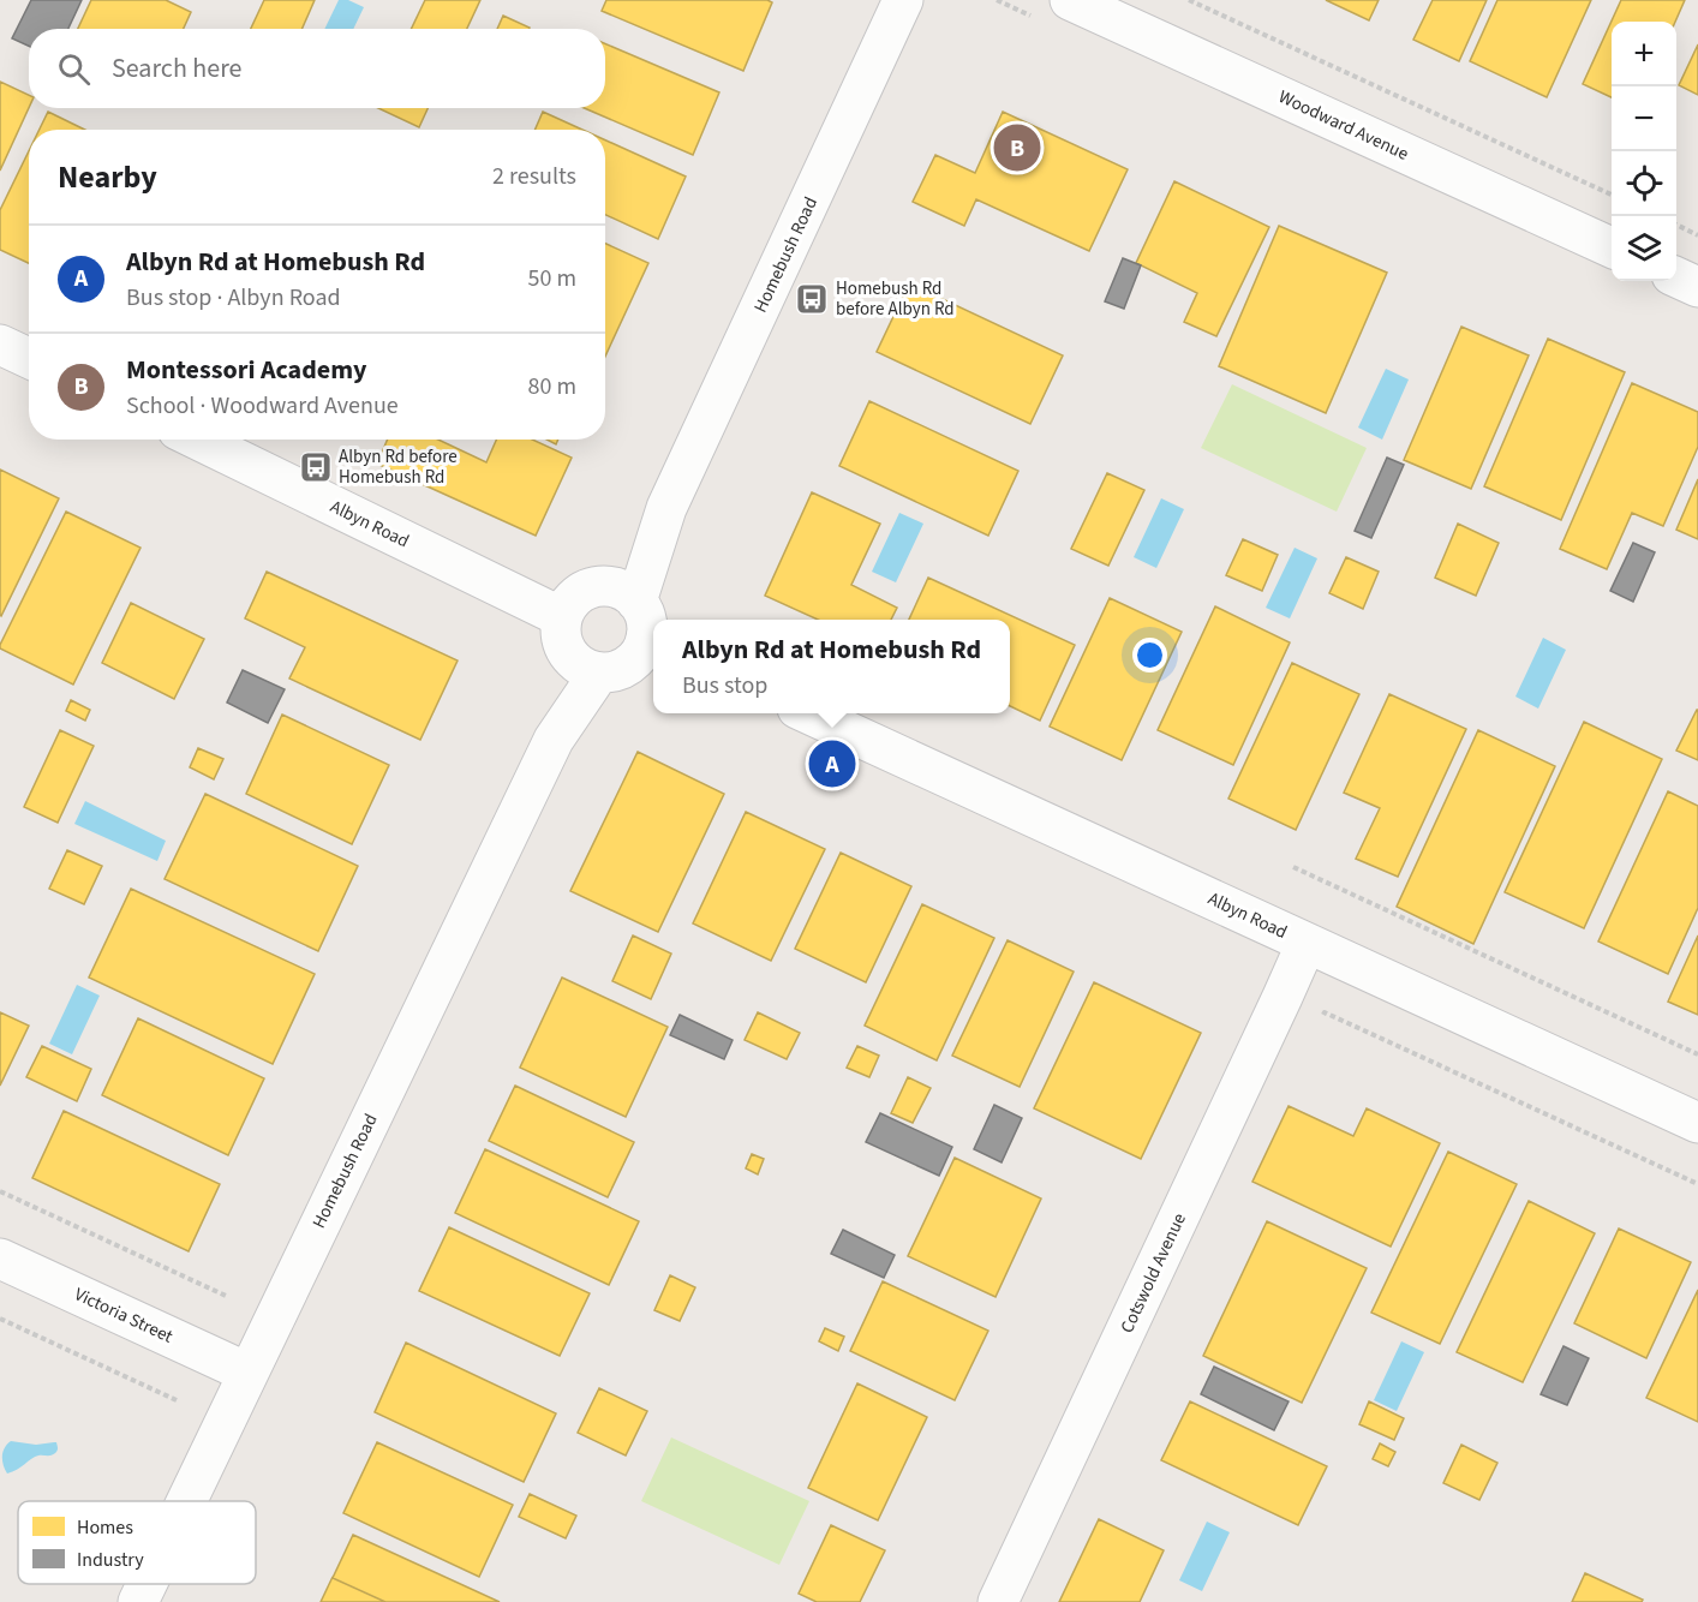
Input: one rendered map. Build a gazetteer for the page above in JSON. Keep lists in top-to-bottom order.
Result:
{
  "streets": {
    "street": [
      "Woodward Avenue",
      "Homebush Road",
      "Albyn Road",
      "Cotswold Avenue",
      "Victoria Street"
    ]
  },
  "crossings": [
    ["Homebush Road", "Albyn Road"],
    ["Homebush Road", "Victoria Street"],
    ["Albyn Road", "Cotswold Avenue"]
  ],
  "places": {
    "bus stop": ["Homebush Rd before Albyn Rd", "Albyn Rd before Homebush Rd"]
  },
  "legend": ["Homes", "Industry"],
  "page": {
    "map_buttons": ["+", "−"],
    "search": "Search here",
    "pins": ["B", "A"],
    "heading": ["Nearby", "2 results"],
    "list": [
      {
        "mark": "A",
        "name": "Albyn Rd at Homebush Rd",
        "note": "Bus stop · Albyn Road",
        "value": "50 m"
      },
      {
        "mark": "B",
        "name": "Montessori Academy",
        "note": "School · Woodward Avenue",
        "value": "80 m"
      }
    ],
    "popup": ["Albyn Rd at Homebush Rd", "Bus stop"]
  }
}
